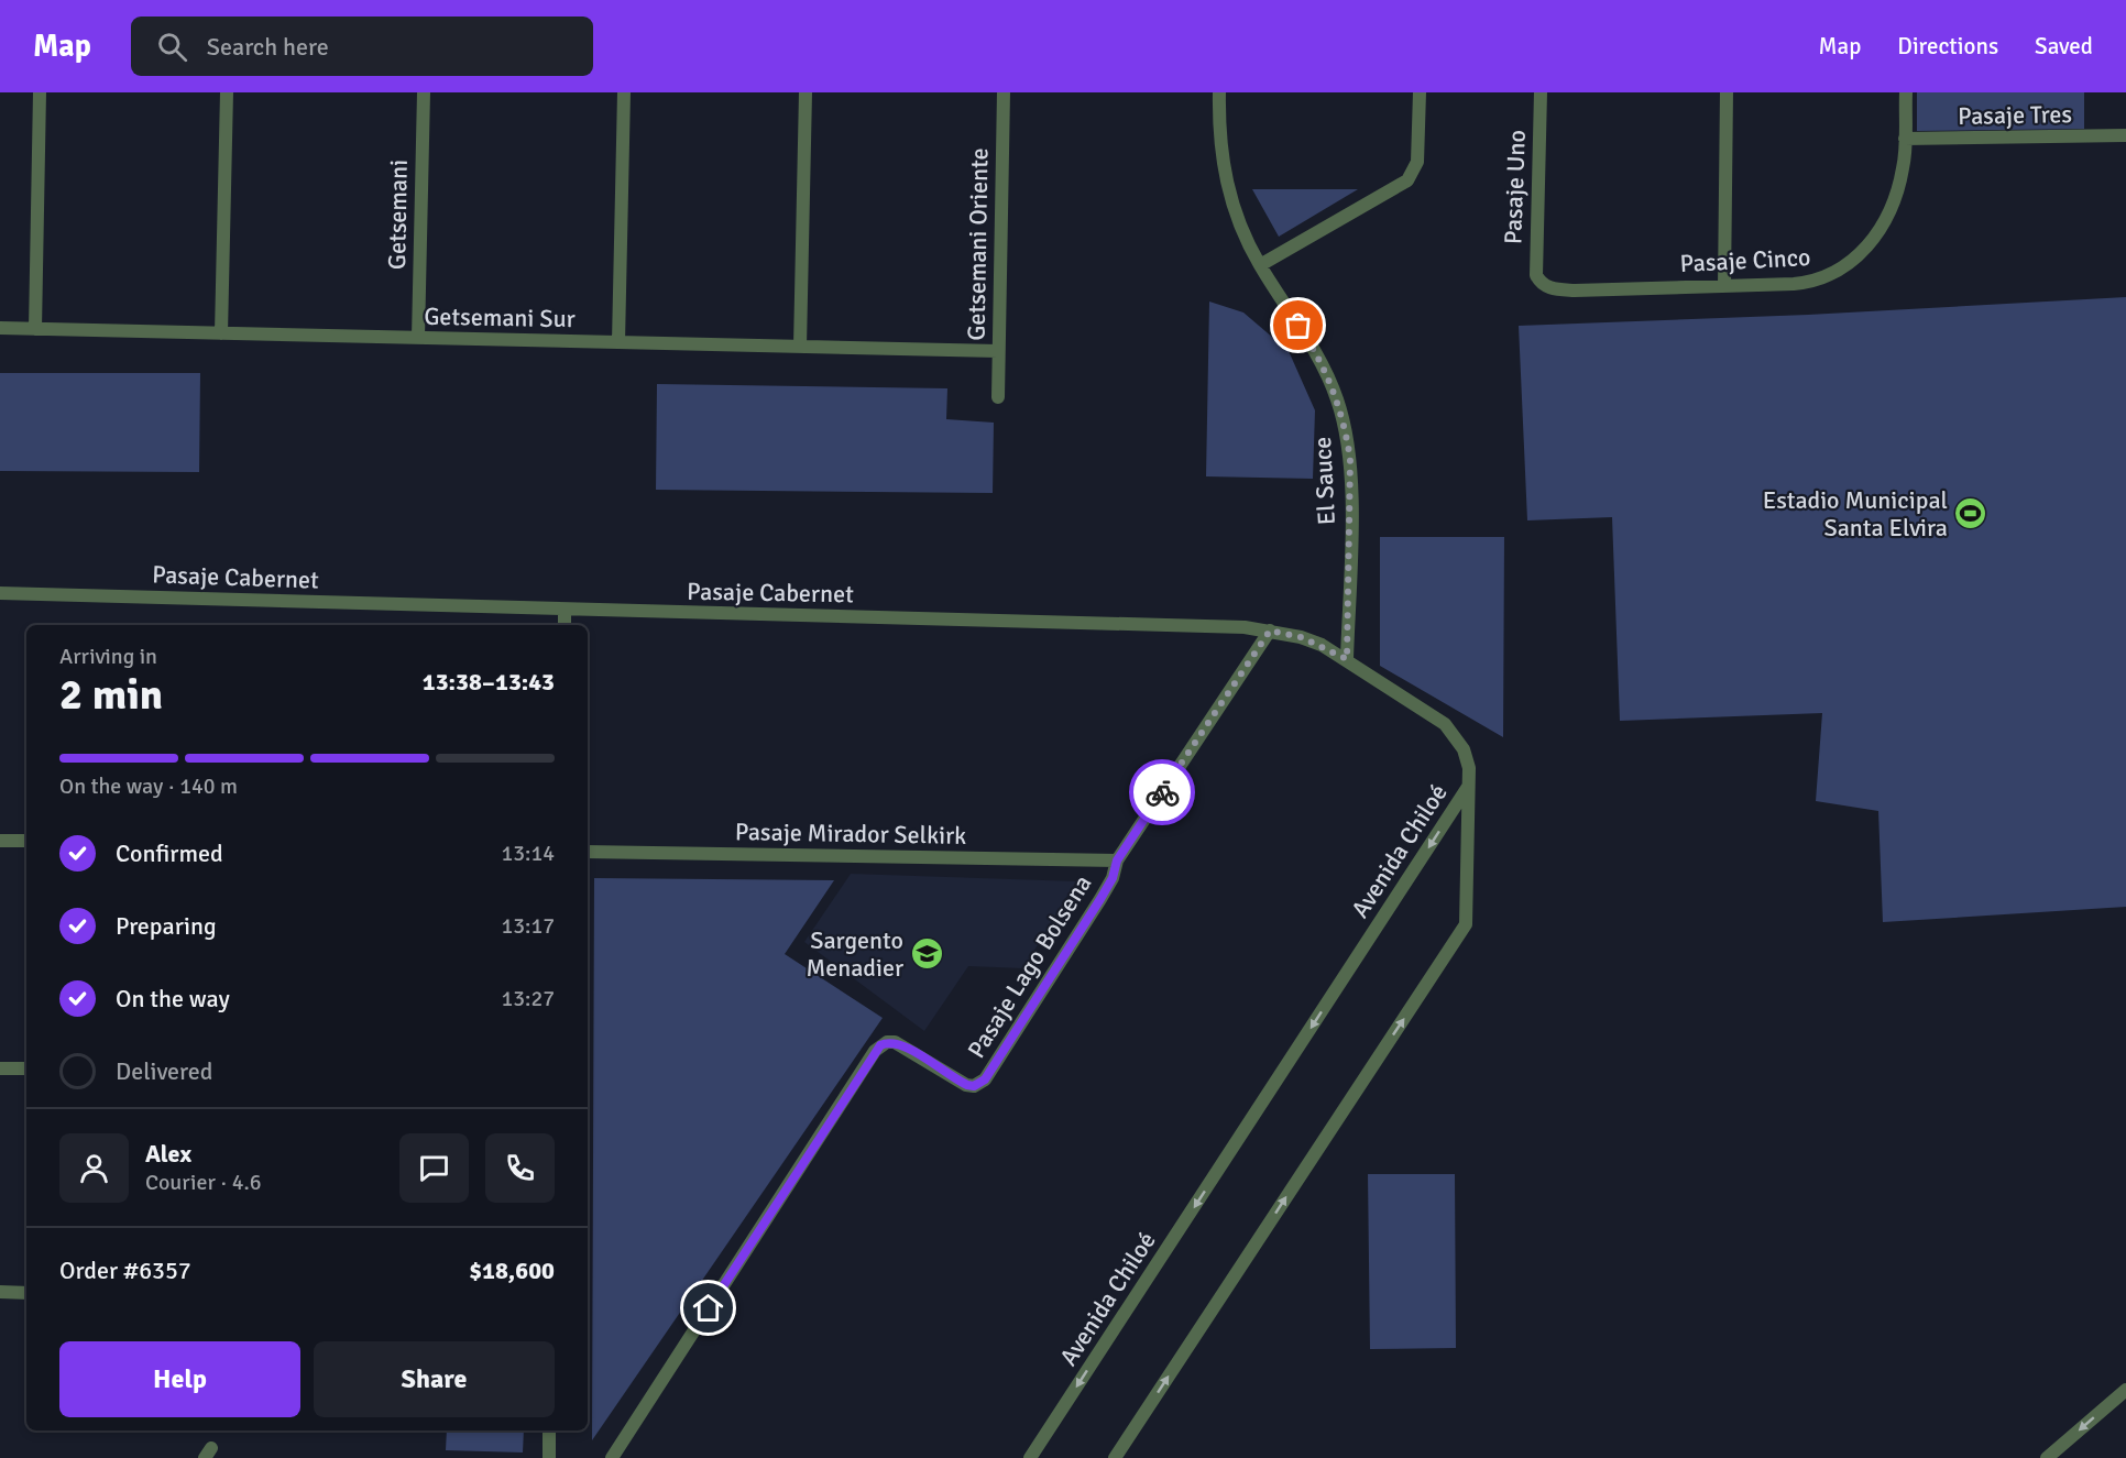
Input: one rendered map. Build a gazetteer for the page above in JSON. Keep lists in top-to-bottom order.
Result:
{
  "streets": {
    "street": [
      "Pasaje Tres",
      "Pasaje Uno",
      "Getsemani",
      "Getsemani Oriente",
      "Pasaje Cinco",
      "Getsemani Sur",
      "El Sauce",
      "Pasaje Cabernet",
      "Pasaje Mirador Selkirk",
      "Avenida Chiloé",
      "Pasaje Lago Bolsena"
    ]
  },
  "crossings": [
    ["Pasaje Tres", "Pasaje Cinco"],
    ["Pasaje Uno", "Pasaje Cinco"],
    ["Getsemani", "Getsemani Sur"],
    ["Getsemani Oriente", "Getsemani Sur"],
    ["El Sauce", "Pasaje Cabernet"],
    ["Pasaje Cabernet", "Avenida Chiloé"],
    ["Pasaje Cabernet", "Pasaje Lago Bolsena"],
    ["Pasaje Mirador Selkirk", "Pasaje Lago Bolsena"]
  ],
  "places": {
    "sports": ["Estadio Municipal Santa Elvira"],
    "school or university": ["Sargento Menadier"]
  },
  "page": {
    "header": "Map",
    "search": "Search here",
    "nav": ["Map", "Directions", "Saved"],
    "heading": ["2 min", "Arriving in", "13:38–13:43"],
    "panel": [
      "Alex",
      "Courier · 4.6",
      "Order #6357",
      "$18,600"
    ],
    "bar": "On the way · 140 m",
    "list": [
      ["Confirmed", "13:14"],
      ["Preparing", "13:17"],
      ["On the way", "13:27"],
      "Delivered"
    ],
    "buttons": ["Help", "Share"]
  }
}
